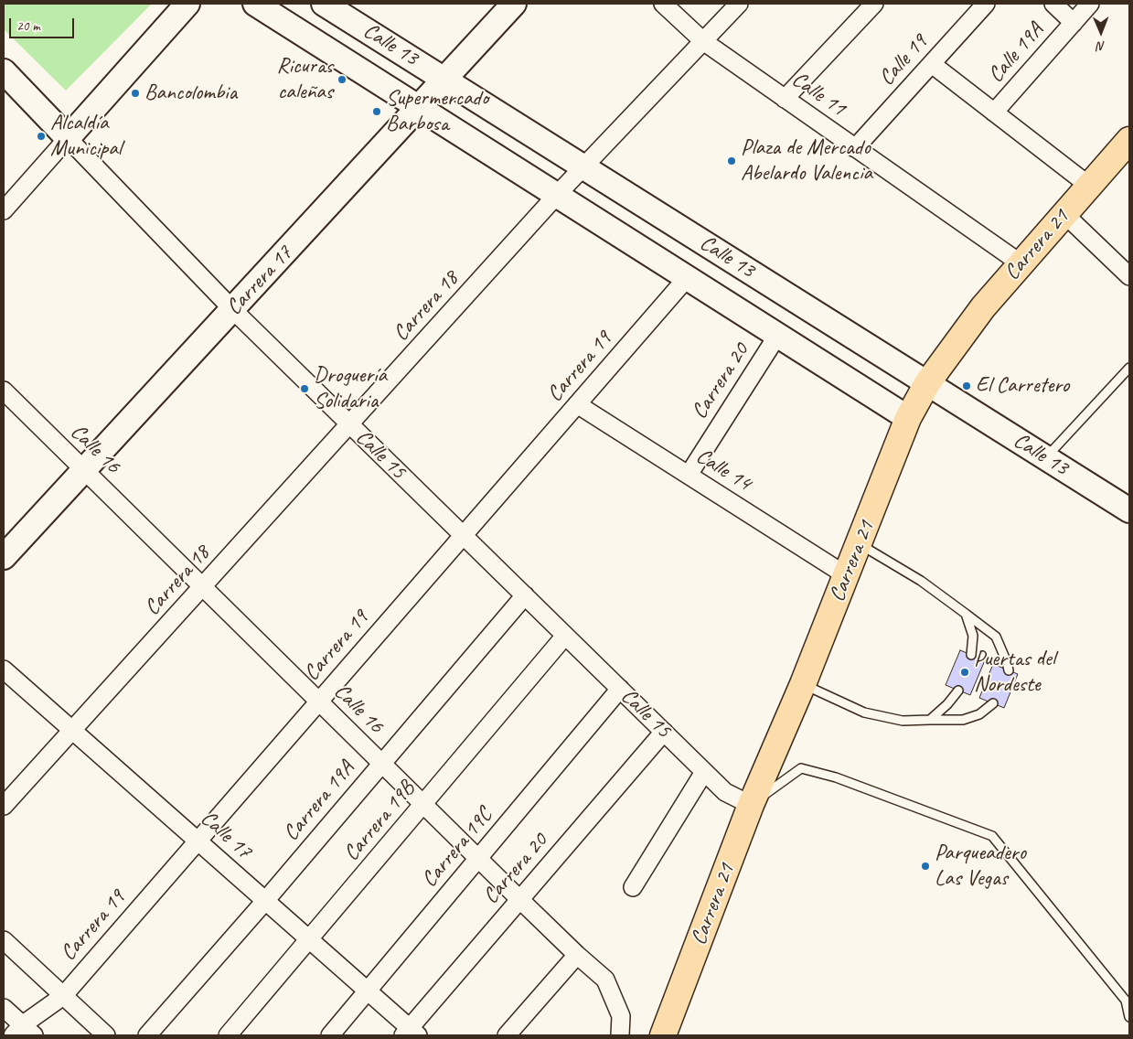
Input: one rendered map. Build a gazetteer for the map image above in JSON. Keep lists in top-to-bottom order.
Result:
{
  "streets": {
    "main road": ["Carrera 21"],
    "street": [
      "Calle 13",
      "Calle 19A",
      "Calle 19",
      "Calle 11",
      "Carrera 17",
      "Carrera 18",
      "Carrera 19",
      "Carrera 20",
      "Calle 16",
      "Calle 15",
      "Calle 14",
      "Carrera 19A",
      "Carrera 19B",
      "Calle 17",
      "Carrera 19C"
    ]
  },
  "crossings": [
    ["Calle 13", "Carrera 21"],
    ["Calle 13", "Carrera 17"],
    ["Calle 13", "Carrera 18"],
    ["Calle 13", "Carrera 19"],
    ["Calle 13", "Carrera 20"],
    ["Calle 19", "Calle 11"],
    ["Calle 11", "Carrera 21"],
    ["Calle 11", "Carrera 18"],
    ["Carrera 21", "Calle 15"],
    ["Carrera 21", "Calle 14"],
    ["Carrera 17", "Calle 16"],
    ["Carrera 17", "Calle 15"],
    ["Carrera 18", "Calle 16"],
    ["Carrera 18", "Calle 15"],
    ["Carrera 18", "Calle 17"],
    ["Carrera 19", "Calle 16"],
    ["Carrera 19", "Calle 15"],
    ["Carrera 19", "Calle 14"],
    ["Carrera 19", "Calle 17"],
    ["Carrera 20", "Calle 16"],
    ["Carrera 20", "Calle 15"],
    ["Carrera 20", "Calle 14"],
    ["Carrera 20", "Calle 17"],
    ["Calle 16", "Carrera 19A"],
    ["Calle 16", "Carrera 19B"],
    ["Calle 16", "Carrera 19C"],
    ["Calle 15", "Carrera 19A"],
    ["Calle 15", "Carrera 19B"],
    ["Calle 15", "Carrera 19C"],
    ["Carrera 19A", "Calle 17"],
    ["Carrera 19B", "Calle 17"],
    ["Calle 17", "Carrera 19C"]
  ],
  "places": [
    "Ricuras caleñas",
    "Bancolombia",
    "Supermercado Barbosa",
    "Alcaldía Municipal",
    "Plaza de Mercado Abelardo Valencia",
    "El Carretero",
    "Droguería Solidaria",
    "Puertas del Nordeste",
    "Parqueadero Las Vegas"
  ],
  "scale_bar": "20 m",
  "north": "bottom"
}
